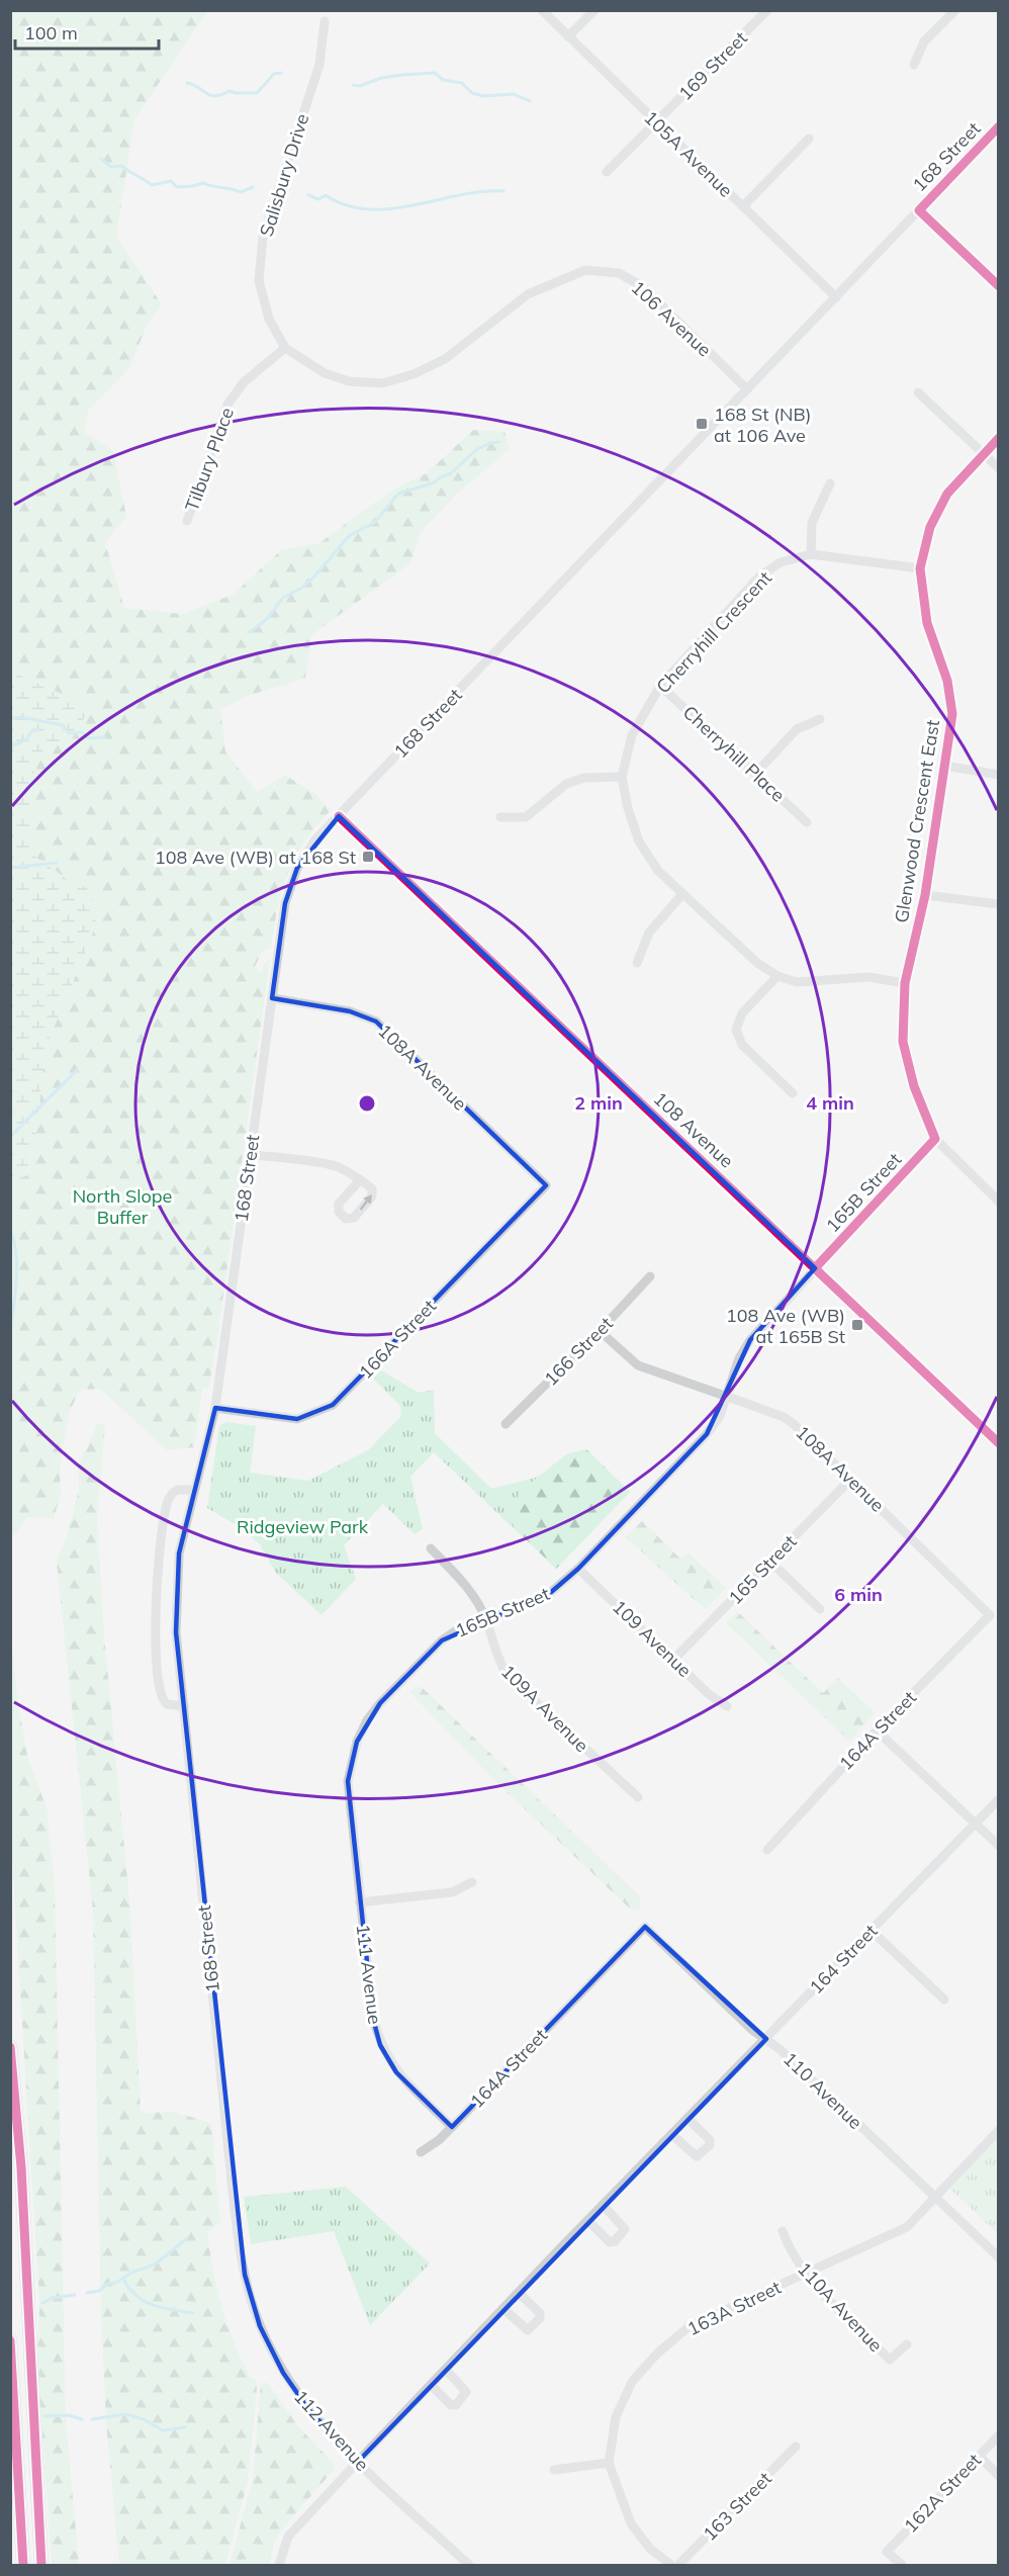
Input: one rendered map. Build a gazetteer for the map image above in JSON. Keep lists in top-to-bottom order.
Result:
{
  "streets": {
    "street": [
      "169 Street",
      "105A Avenue",
      "168 Street",
      "Salisbury Drive",
      "106 Avenue",
      "Tilbury Place",
      "Cherryhill Crescent",
      "Cherryhill Place",
      "Glenwood Crescent East",
      "108A Avenue",
      "108 Avenue",
      "165B Street",
      "166A Street",
      "166 Street",
      "165 Street",
      "109 Avenue",
      "109A Avenue",
      "164A Street",
      "164 Street",
      "111 Avenue",
      "110 Avenue",
      "110A Avenue",
      "163A Street",
      "112 Avenue",
      "162A Street",
      "163 Street"
    ]
  },
  "crossings": [
    ["169 Street", "105A Avenue"],
    ["105A Avenue", "168 Street"],
    ["168 Street", "106 Avenue"],
    ["168 Street", "108A Avenue"],
    ["168 Street", "108 Avenue"],
    ["168 Street", "166A Street"],
    ["168 Street", "112 Avenue"],
    ["Salisbury Drive", "106 Avenue"],
    ["Salisbury Drive", "Tilbury Place"],
    ["Cherryhill Crescent", "Cherryhill Place"],
    ["Cherryhill Crescent", "Glenwood Crescent East"],
    ["Glenwood Crescent East", "165B Street"],
    ["108A Avenue", "165B Street"],
    ["108A Avenue", "166A Street"],
    ["108A Avenue", "166 Street"],
    ["108A Avenue", "165 Street"],
    ["108A Avenue", "164A Street"],
    ["108 Avenue", "165B Street"],
    ["165B Street", "109 Avenue"],
    ["165B Street", "109A Avenue"],
    ["165B Street", "111 Avenue"],
    ["165 Street", "109 Avenue"],
    ["164A Street", "111 Avenue"],
    ["164A Street", "110 Avenue"],
    ["164 Street", "110 Avenue"],
    ["164 Street", "112 Avenue"],
    ["110 Avenue", "163A Street"],
    ["110A Avenue", "163A Street"]
  ],
  "parks": ["North Slope Buffer", "Ridgeview Park"],
  "places": {
    "transit": ["168 St (NB) at 106 Ave", "108 Ave (WB) at 168 St", "108 Ave (WB) at 165B St"]
  },
  "scale_bar": "100 m",
  "rings": ["2 min", "4 min", "6 min"]
}
